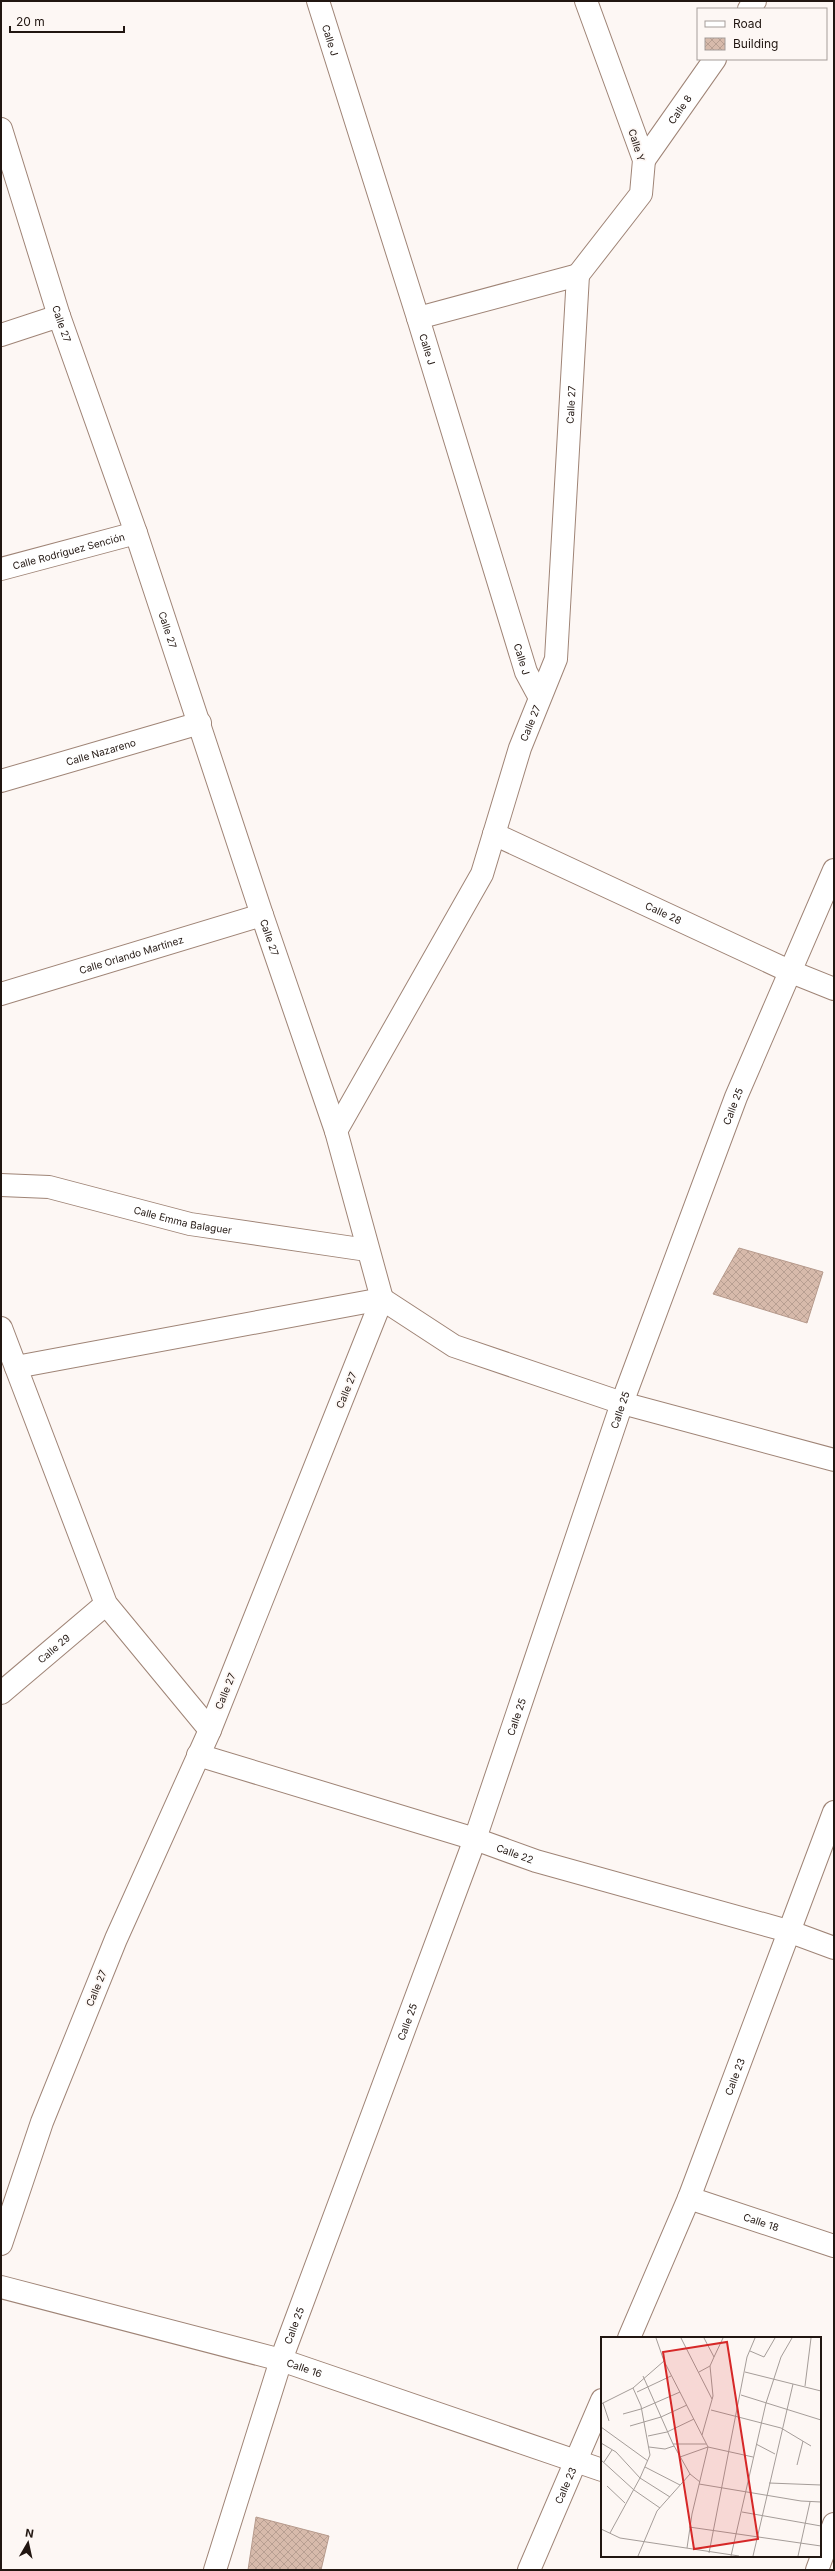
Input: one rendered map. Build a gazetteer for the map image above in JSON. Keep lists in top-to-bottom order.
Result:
{
  "streets": {
    "street": [
      "Calle J",
      "Calle 8",
      "Calle Y",
      "Calle 27",
      "Calle Rodríguez Sención",
      "Calle Nazareno",
      "Calle 28",
      "Calle Orlando Martínez",
      "Calle 25",
      "Calle Emma Balaguer",
      "Calle 29",
      "Calle 22",
      "Calle 23",
      "Calle 18",
      "Calle 16"
    ]
  },
  "crossings": [
    ["Calle J", "Calle 27"],
    ["Calle 8", "Calle Y"],
    ["Calle Y", "Calle 27"],
    ["Calle 27", "Calle Rodríguez Sención"],
    ["Calle 27", "Calle Nazareno"],
    ["Calle 27", "Calle 28"],
    ["Calle 27", "Calle Orlando Martínez"],
    ["Calle 27", "Calle Emma Balaguer"],
    ["Calle 27", "Calle 22"],
    ["Calle 28", "Calle 25"],
    ["Calle 25", "Calle 22"],
    ["Calle 25", "Calle 16"],
    ["Calle 22", "Calle 23"],
    ["Calle 23", "Calle 18"],
    ["Calle 23", "Calle 16"]
  ],
  "legend": ["Road", "Building"],
  "scale_bar": "20 m",
  "north": "top"
}
